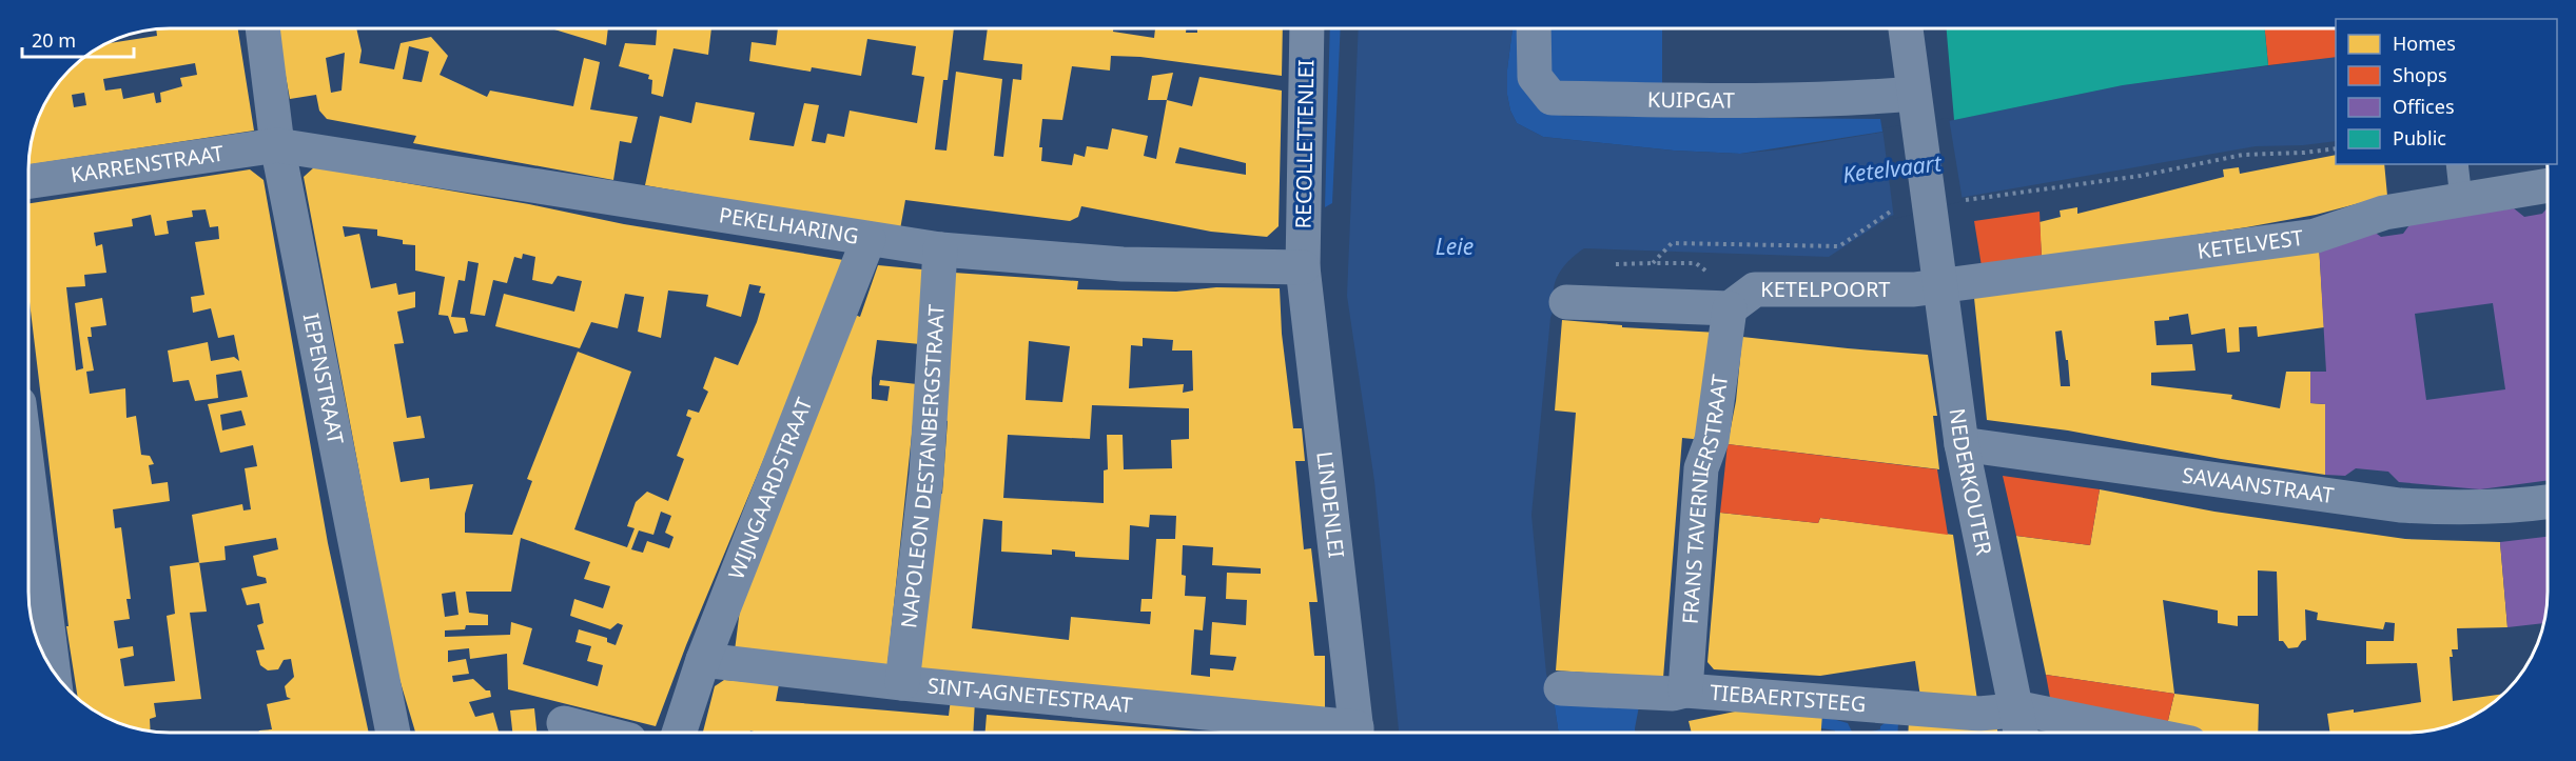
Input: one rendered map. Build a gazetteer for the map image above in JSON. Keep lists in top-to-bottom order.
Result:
{
  "streets": {
    "street": [
      "KUIPGAT",
      "RECOLLETTENLEI",
      "KARRENSTRAAT",
      "PEKELHARING",
      "KETELVEST",
      "KETELPOORT",
      "IEPENSTRAAT",
      "NAPOLEON DESTANBERGSTRAAT",
      "NEDERKOUTER",
      "SAVAANSTRAAT",
      "WIJNGAARDSTRAAT",
      "FRANS TAVERNIERSTRAAT",
      "LINDENLEI",
      "SINT-AGNETESTRAAT",
      "TIEBAERTSTEEG"
    ]
  },
  "crossings": [
    ["KUIPGAT", "NEDERKOUTER"],
    ["RECOLLETTENLEI", "PEKELHARING"],
    ["RECOLLETTENLEI", "LINDENLEI"],
    ["KARRENSTRAAT", "PEKELHARING"],
    ["KARRENSTRAAT", "IEPENSTRAAT"],
    ["PEKELHARING", "IEPENSTRAAT"],
    ["PEKELHARING", "NAPOLEON DESTANBERGSTRAAT"],
    ["PEKELHARING", "WIJNGAARDSTRAAT"],
    ["PEKELHARING", "LINDENLEI"],
    ["KETELVEST", "KETELPOORT"],
    ["KETELVEST", "NEDERKOUTER"],
    ["KETELPOORT", "NEDERKOUTER"],
    ["KETELPOORT", "FRANS TAVERNIERSTRAAT"],
    ["NAPOLEON DESTANBERGSTRAAT", "SINT-AGNETESTRAAT"],
    ["NEDERKOUTER", "SAVAANSTRAAT"],
    ["NEDERKOUTER", "TIEBAERTSTEEG"],
    ["WIJNGAARDSTRAAT", "SINT-AGNETESTRAAT"],
    ["FRANS TAVERNIERSTRAAT", "TIEBAERTSTEEG"]
  ],
  "water": ["Ketelvaart", "Leie"],
  "legend": [
    "Homes",
    "Shops",
    "Offices",
    "Public"
  ],
  "scale_bar": "20 m"
}
